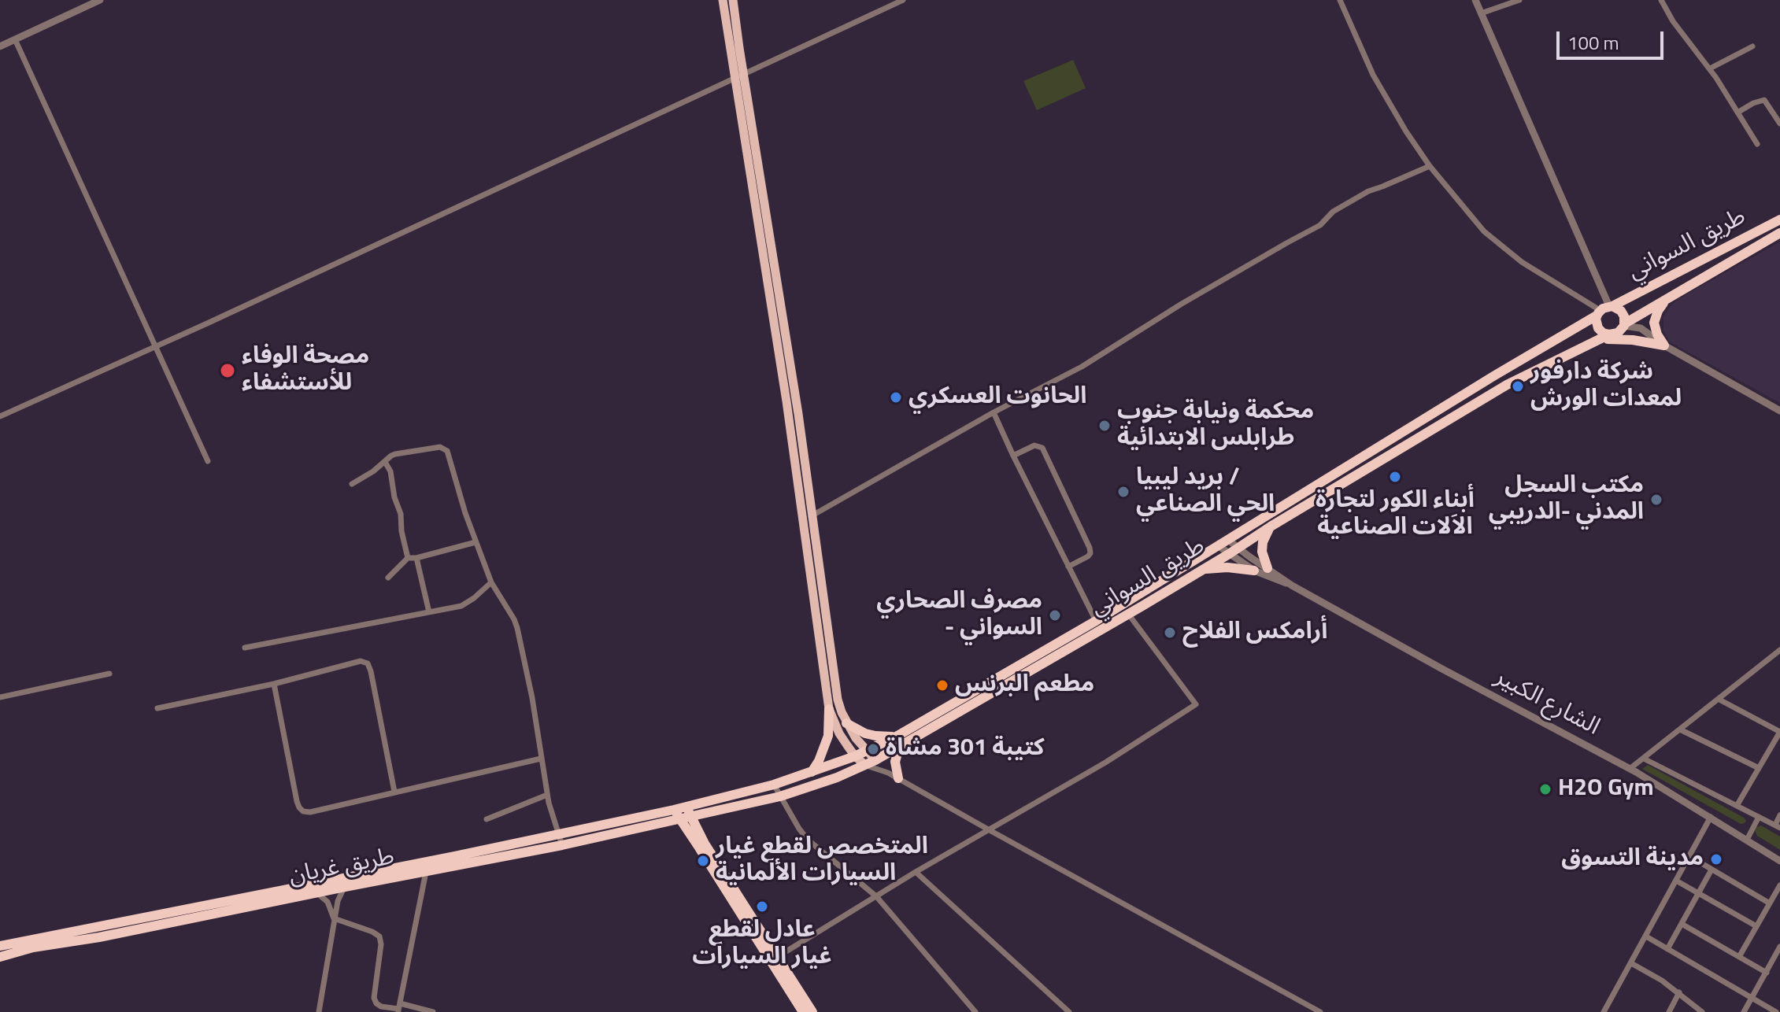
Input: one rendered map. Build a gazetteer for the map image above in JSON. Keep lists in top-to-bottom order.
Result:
{
  "streets": {
    "highway": ["طريق السواني", "طريق غريان"],
    "street": ["الشارع الكبير"]
  },
  "crossings": [
    ["طريق السواني", "الشارع الكبير"],
    ["طريق السواني", "طريق غريان"]
  ],
  "places": [
    "مصحة الوفاء للأستشفاء",
    "شركة دارفور لمعدات الورش",
    "الحانوت العسكري",
    "محكمة ونيابة جنوب طرابلس الابتدائية",
    "أبناء الكور لتجارة الاَلات الصناعية",
    "بريد ليبيا / الحي الصناعي",
    "مكتب السجل المدني -الدريبي",
    "مصرف الصحاري - السواني",
    "أرامكس الفلاح",
    "مطعم البرنس",
    "كتيبة 301 مشاة",
    "H2O Gym",
    "مدينة التسوق",
    "المتخصص لقطع غيار السيارات الألمانية",
    "عادل لقطع غيار السيارات"
  ],
  "scale_bar": "100 m"
}
